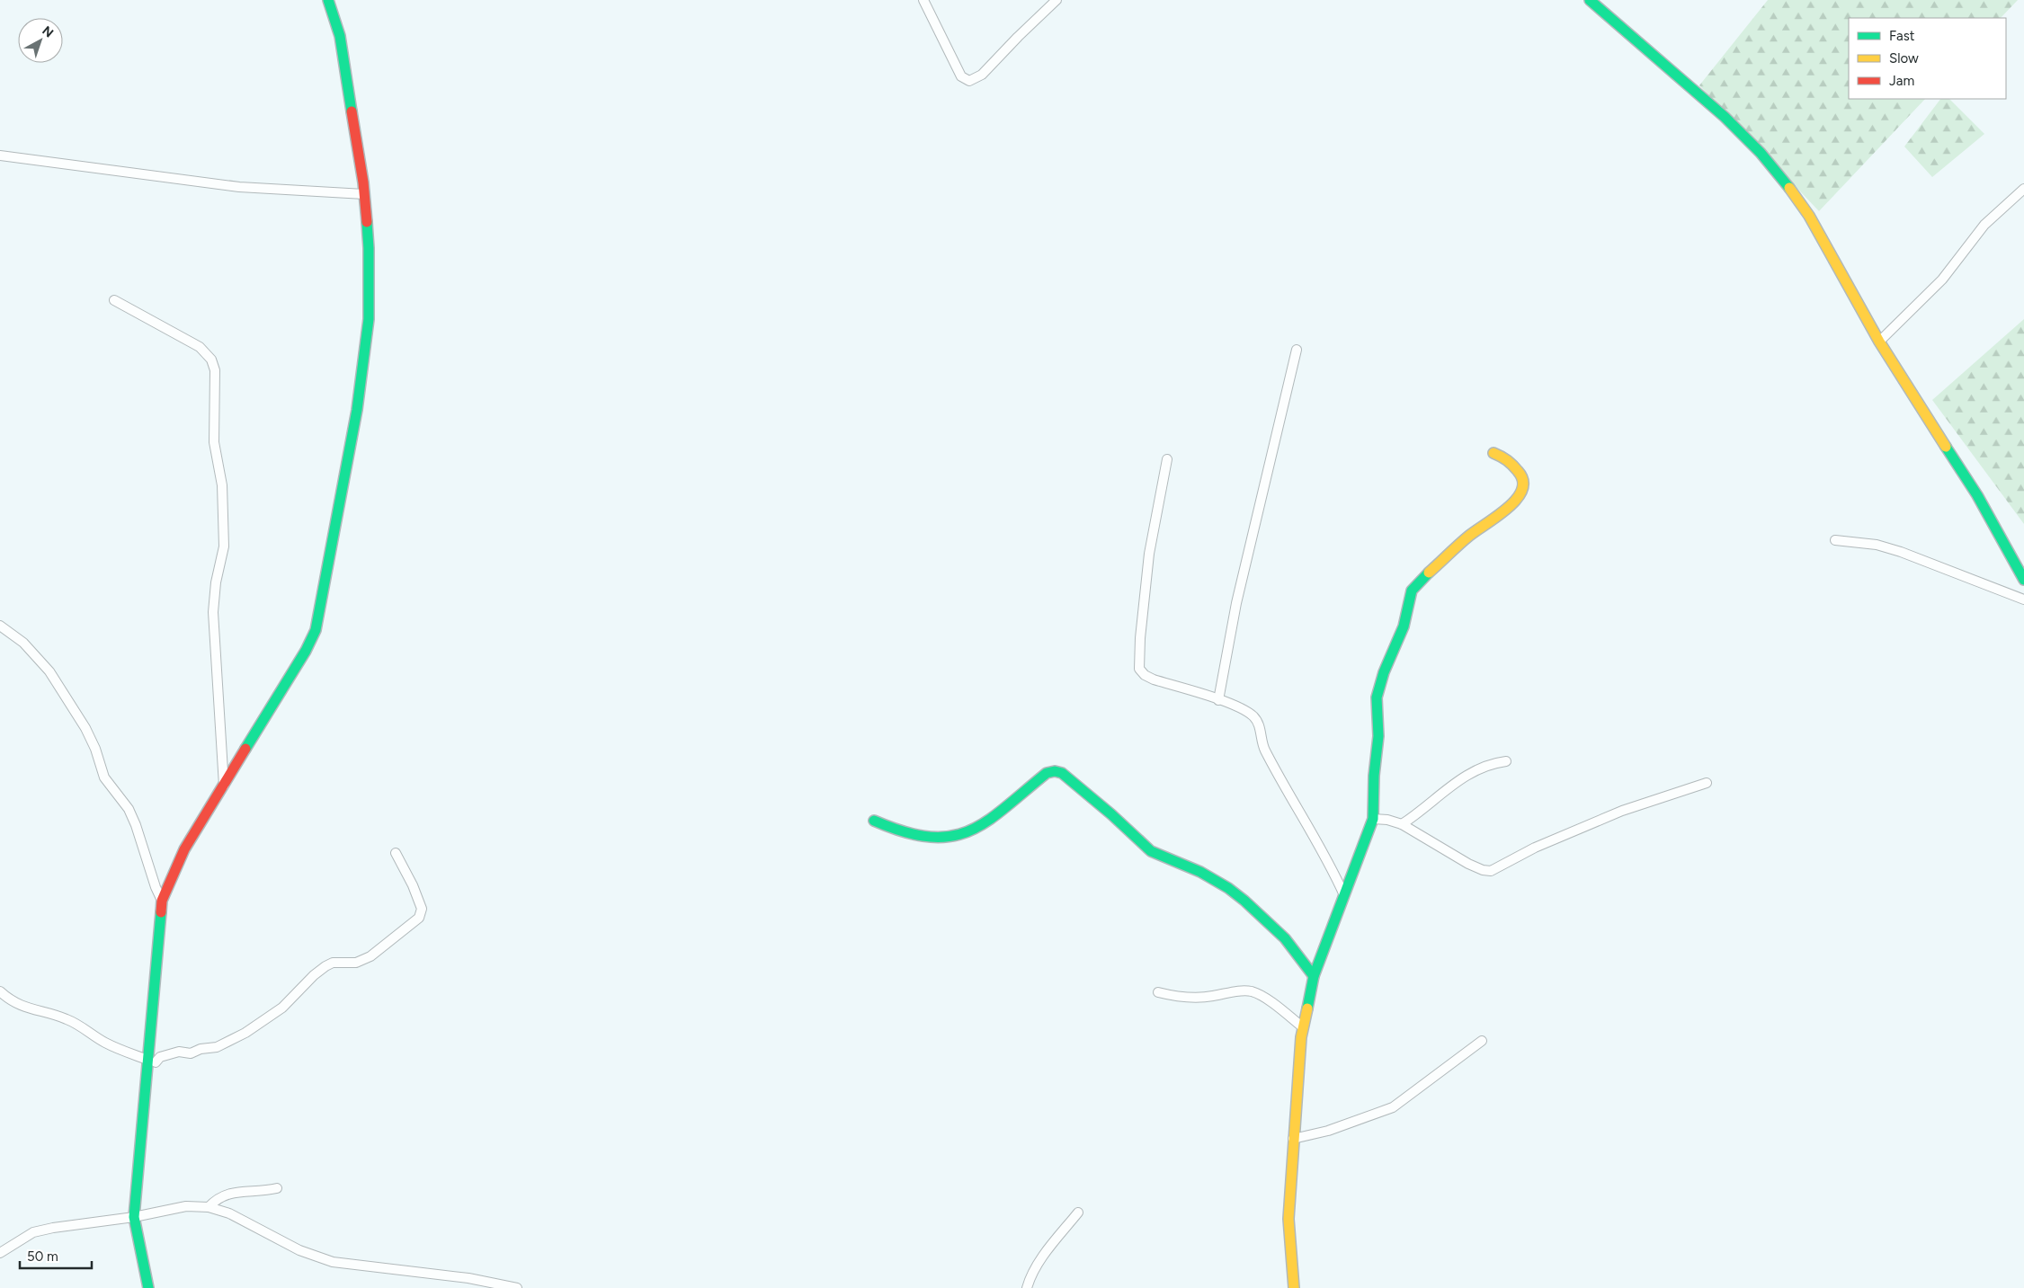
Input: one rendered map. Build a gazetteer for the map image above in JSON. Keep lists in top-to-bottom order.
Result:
{
  "legend": ["Fast", "Slow", "Jam"],
  "scale_bar": "50 m",
  "north": "top right"
}
